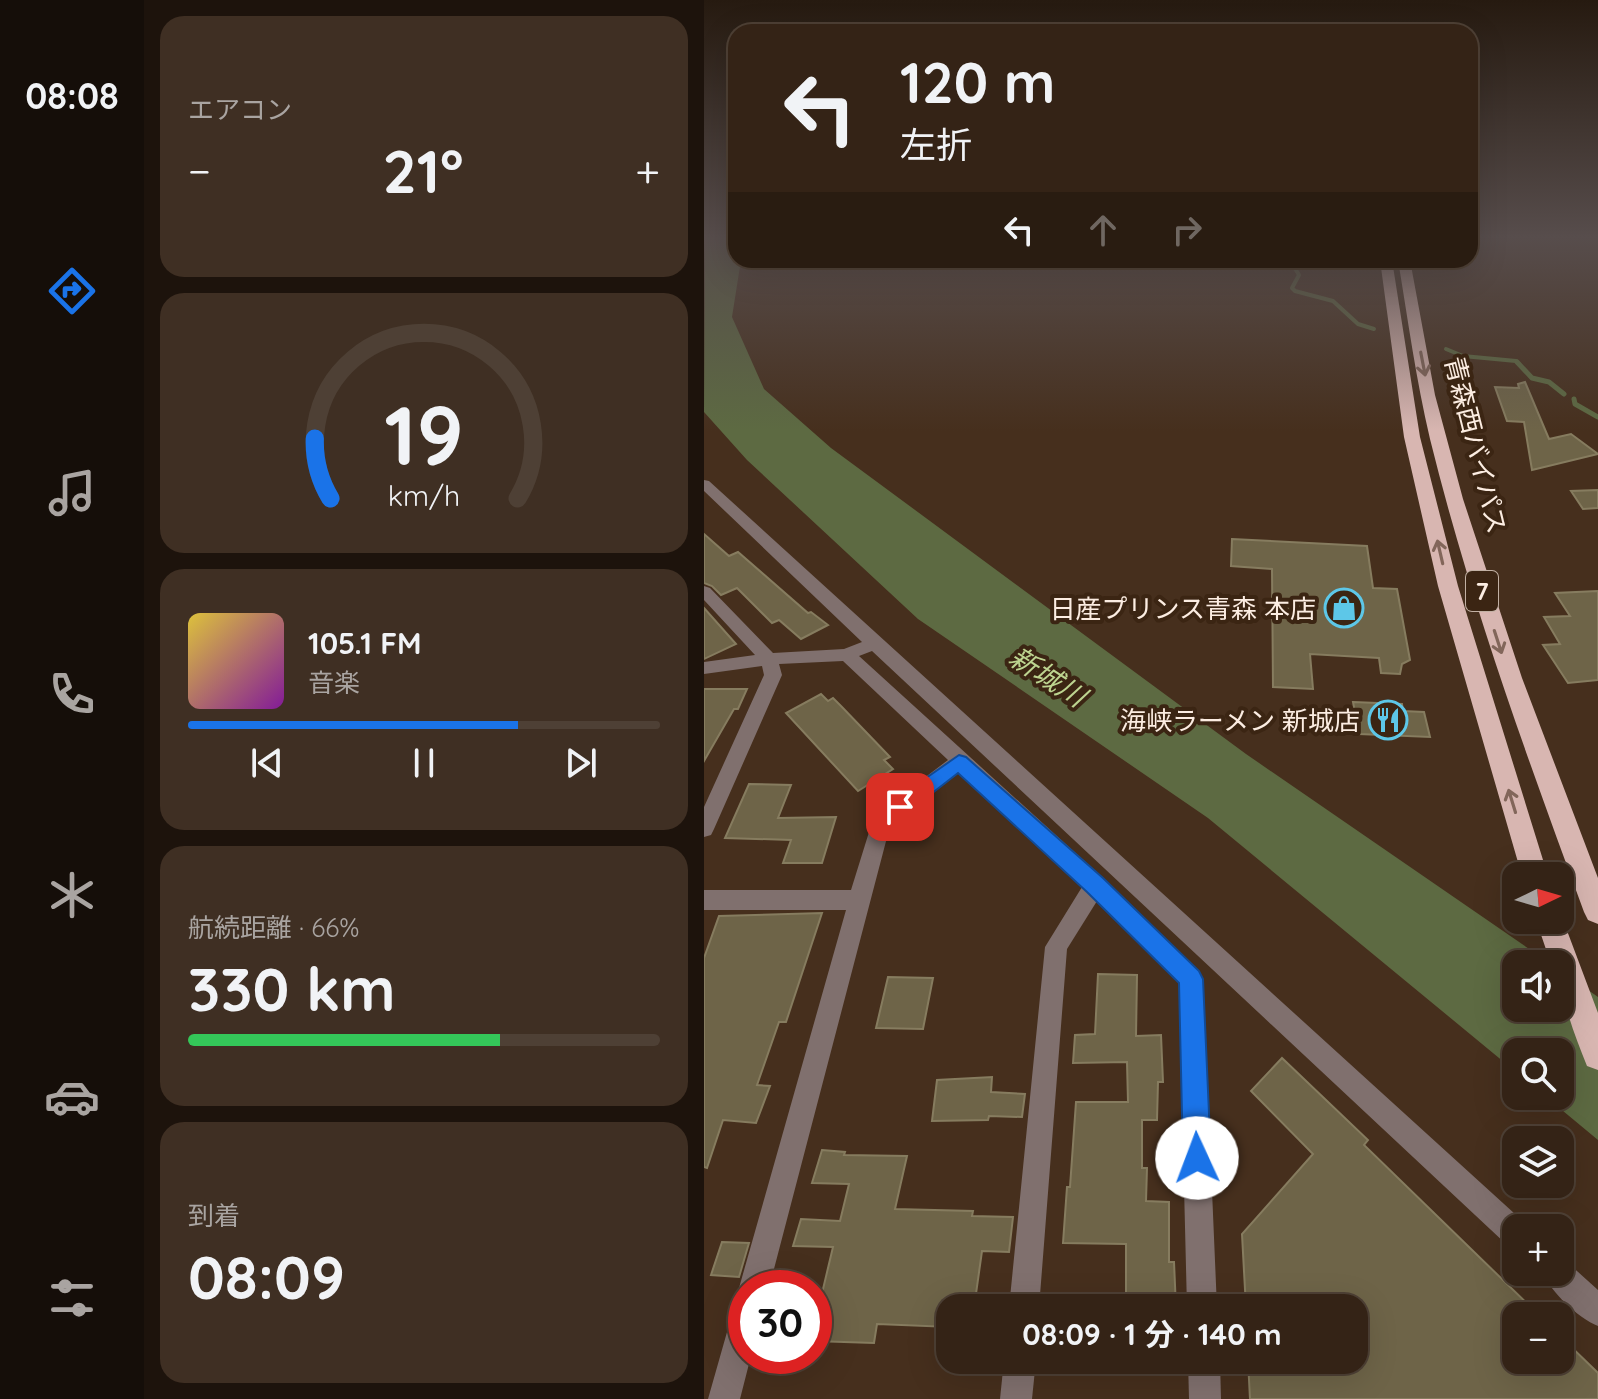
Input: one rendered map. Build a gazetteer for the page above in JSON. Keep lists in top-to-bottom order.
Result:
{
  "streets": {
    "highway": ["青森西バイパス", "7"]
  },
  "water": ["新城川"],
  "places": {
    "shop": ["日産プリンス青森 本店"],
    "restaurant": ["海峡ラーメン 新城店"]
  },
  "north": "right",
  "page": {
    "tabs": "08:08",
    "tile": [
      "エアコン",
      ["航続距離 · 66%", "330 km"],
      ["到着", "08:09"]
    ],
    "turn": ["120 m", "左折"],
    "heat": ["−", "21°", "+"],
    "song": ["105.1 FM", "音楽"],
    "map_buttons": ["+", "−"],
    "limit": "30",
    "trip": "08:09 · 1 分 · 140 m",
    "gauge": ["19", "km/h"]
  }
}
